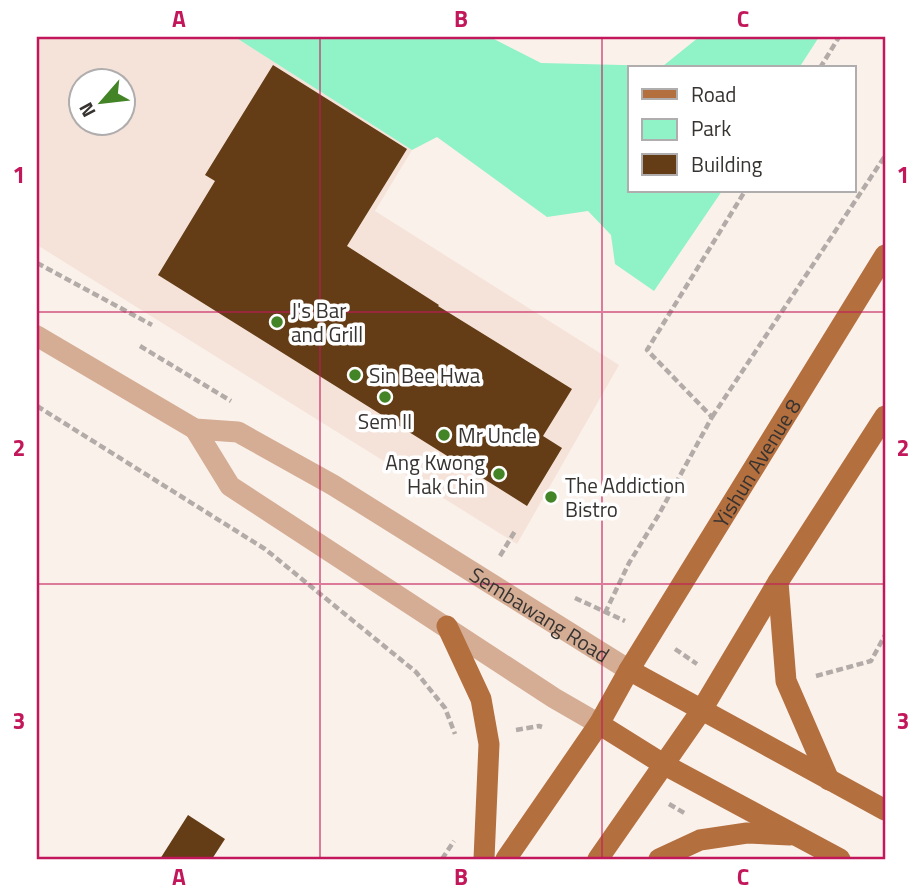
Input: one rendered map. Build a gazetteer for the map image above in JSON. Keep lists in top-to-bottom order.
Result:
{
  "streets": {
    "main road": ["Yishun Avenue 8", "Sembawang Road"]
  },
  "crossings": [
    ["Yishun Avenue 8", "Sembawang Road"]
  ],
  "places": [
    "J's Bar and Grill",
    "Sin Bee Hwa",
    "Sem II",
    "Mr Uncle",
    "Ang Kwong Hak Chin",
    "The Addiction Bistro"
  ],
  "legend": ["Road", "Park", "Building"],
  "north": "bottom left",
  "grid": {
    "columns": ["A", "B", "C"],
    "rows": ["1", "2", "3"]
  }
}
